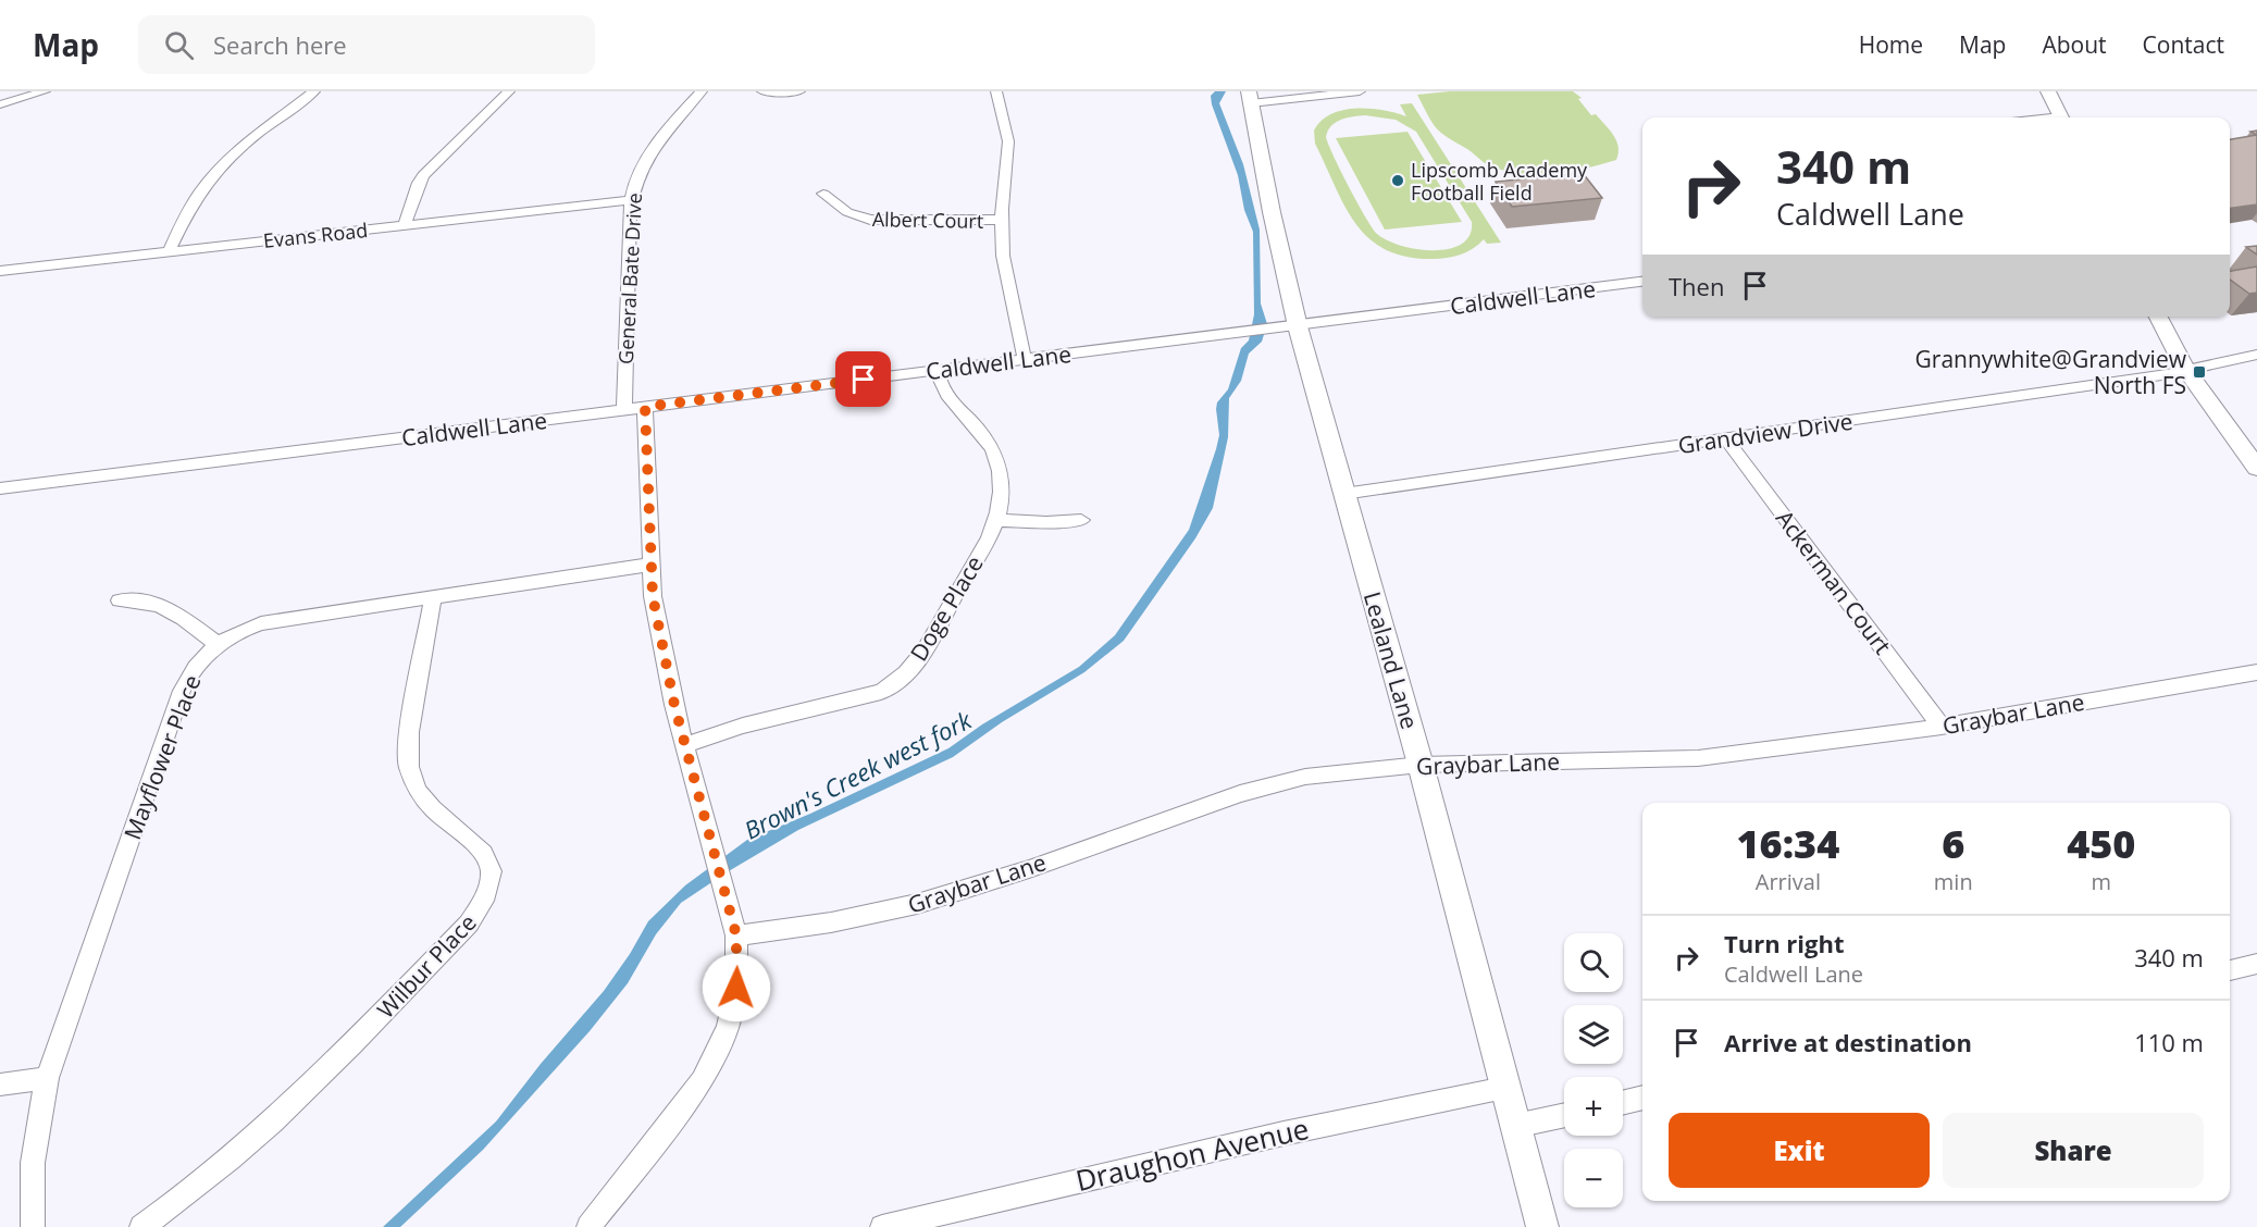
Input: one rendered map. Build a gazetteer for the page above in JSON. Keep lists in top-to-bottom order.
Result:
{
  "streets": {
    "street": [
      "Albert Court",
      "Evans Road",
      "General Bate Drive",
      "Caldwell Lane",
      "Grandview Drive",
      "Ackerman Court",
      "Doge Place",
      "Lealand Lane",
      "Graybar Lane",
      "Mayflower Place",
      "Wilbur Place",
      "Draughon Avenue"
    ]
  },
  "crossings": [
    ["Evans Road", "General Bate Drive"],
    ["General Bate Drive", "Caldwell Lane"],
    ["Caldwell Lane", "Doge Place"],
    ["Caldwell Lane", "Lealand Lane"],
    ["Grandview Drive", "Ackerman Court"],
    ["Grandview Drive", "Lealand Lane"],
    ["Ackerman Court", "Graybar Lane"],
    ["Lealand Lane", "Graybar Lane"],
    ["Lealand Lane", "Draughon Avenue"],
    ["Mayflower Place", "Wilbur Place"]
  ],
  "water": ["Brown's Creek west fork"],
  "places": {
    "other": ["Lipscomb Academy Football Field"],
    "transit": ["Grannywhite@Grandview North FS"]
  },
  "page": {
    "header": "Map",
    "search": "Search here",
    "nav": [
      "Home",
      "Map",
      "About",
      "Contact"
    ],
    "turn": ["340 m", "Caldwell Lane"],
    "then": "Then",
    "eta": [
      "16:34",
      "Arrival",
      "6",
      "min",
      "450",
      "m"
    ],
    "list": [
      {
        "name": "Turn right",
        "note": "Caldwell Lane",
        "value": "340 m"
      },
      {
        "name": "Arrive at destination",
        "value": "110 m"
      }
    ],
    "map_buttons": ["+", "−"],
    "buttons": ["Exit", "Share"]
  }
}
